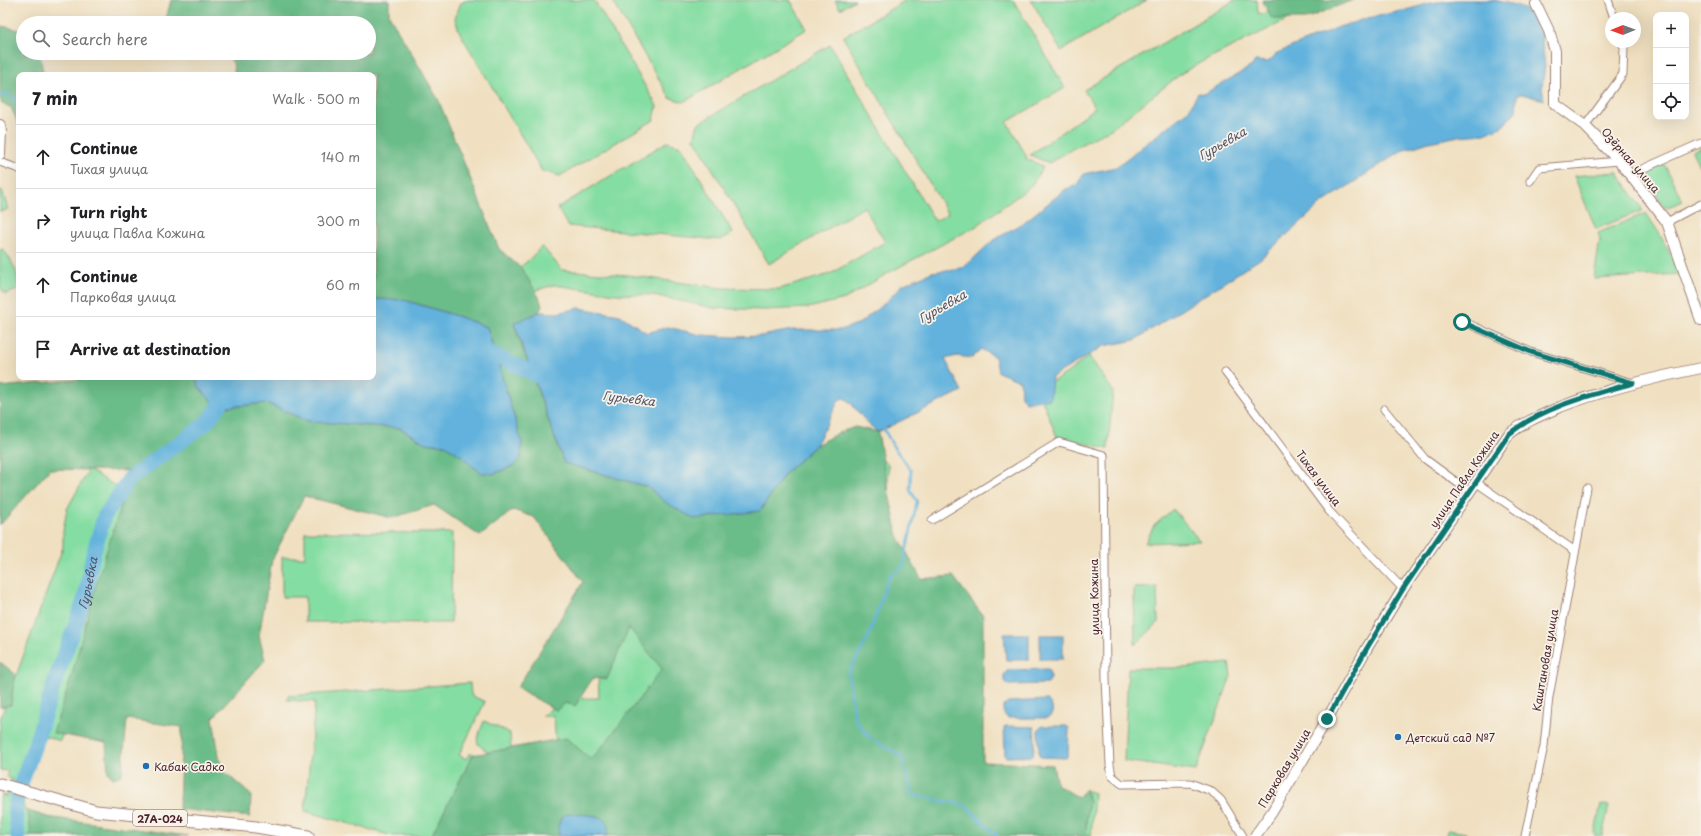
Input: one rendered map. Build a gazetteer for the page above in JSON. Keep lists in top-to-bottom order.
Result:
{
  "streets": {
    "main road": ["27А-024"],
    "street": [
      "Озёрная улица",
      "Тихая улица",
      "улица Павла Кожина",
      "улица Кожина",
      "Каштановая улица",
      "Парковая улица"
    ]
  },
  "crossings": [
    ["Тихая улица", "улица Павла Кожина"],
    ["улица Павла Кожина", "Парковая улица"]
  ],
  "water": ["Гурьевка"],
  "places": ["Детский сад №7", "Кабак Садко"],
  "north": "left",
  "page": {
    "map_buttons": ["+", "−"],
    "search": "Search here",
    "heading": ["7 min", "Walk · 500 m"],
    "list": [
      ["Continue", "Тихая улица", "140 m"],
      ["Turn right", "улица Павла Кожина", "300 m"],
      ["Continue", "Парковая улица", "60 m"],
      "Arrive at destination"
    ]
  }
}
